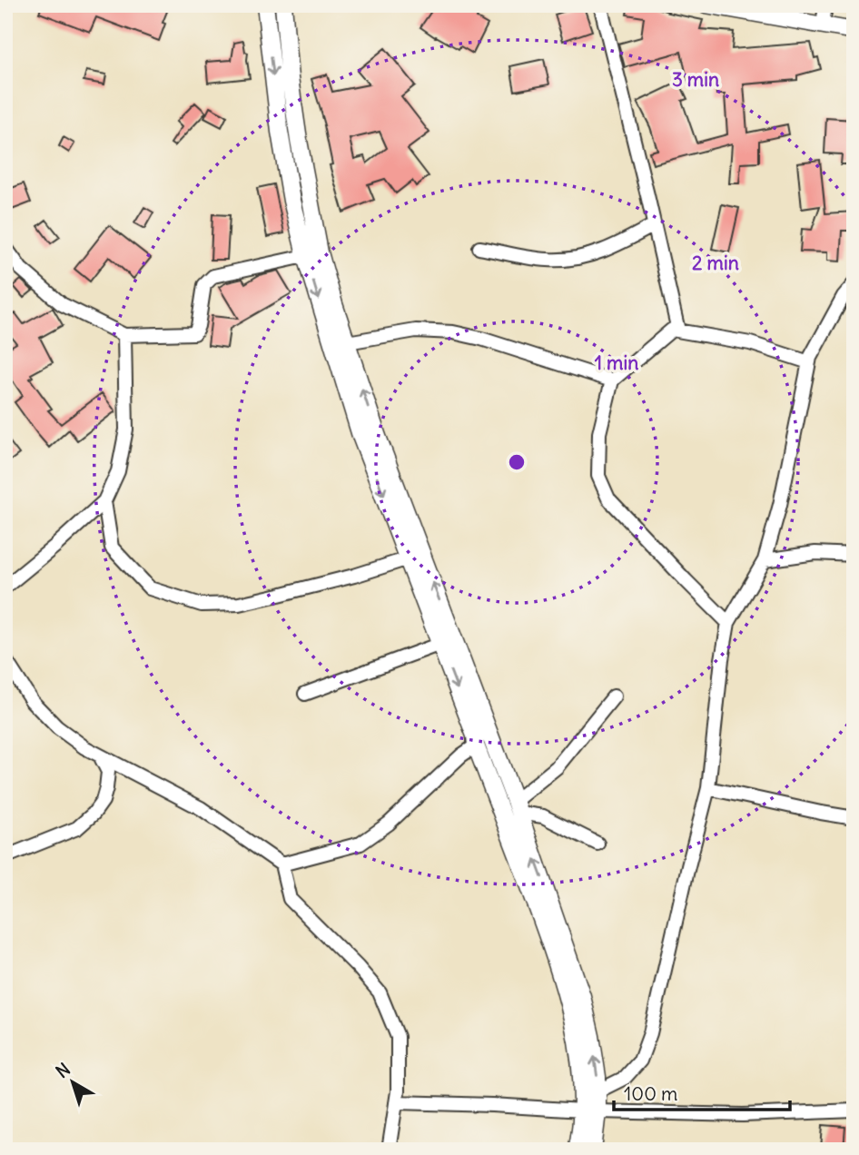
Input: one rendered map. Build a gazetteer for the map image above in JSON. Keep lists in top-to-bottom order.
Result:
{
  "scale_bar": "100 m",
  "north": "top left",
  "rings": ["3 min", "2 min", "1 min"]
}
